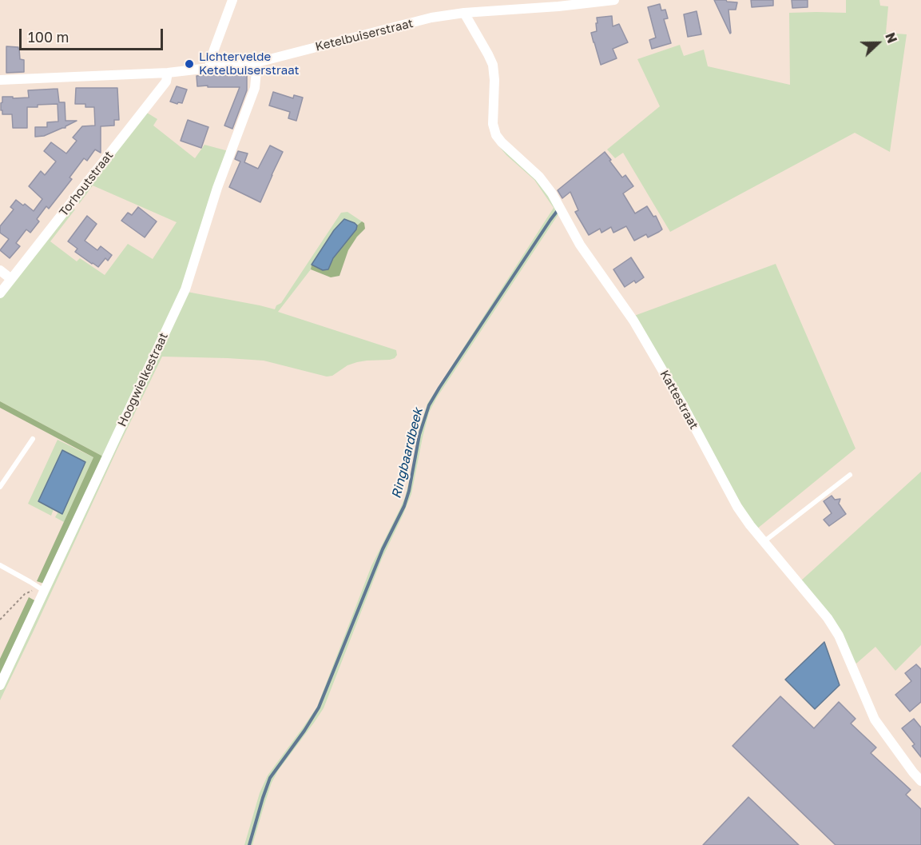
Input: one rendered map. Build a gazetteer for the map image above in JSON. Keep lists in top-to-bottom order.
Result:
{
  "streets": {
    "street": [
      "Ketelbuiserstraat",
      "Torhoutstraat",
      "Hoogwielkestraat",
      "Kattestraat"
    ]
  },
  "crossings": [
    ["Ketelbuiserstraat", "Torhoutstraat"],
    ["Ketelbuiserstraat", "Hoogwielkestraat"],
    ["Ketelbuiserstraat", "Kattestraat"]
  ],
  "water": ["Ringbaardbeek"],
  "places": ["Lichtervelde Ketelbuiserstraat"],
  "scale_bar": "100 m",
  "north": "right"
}
